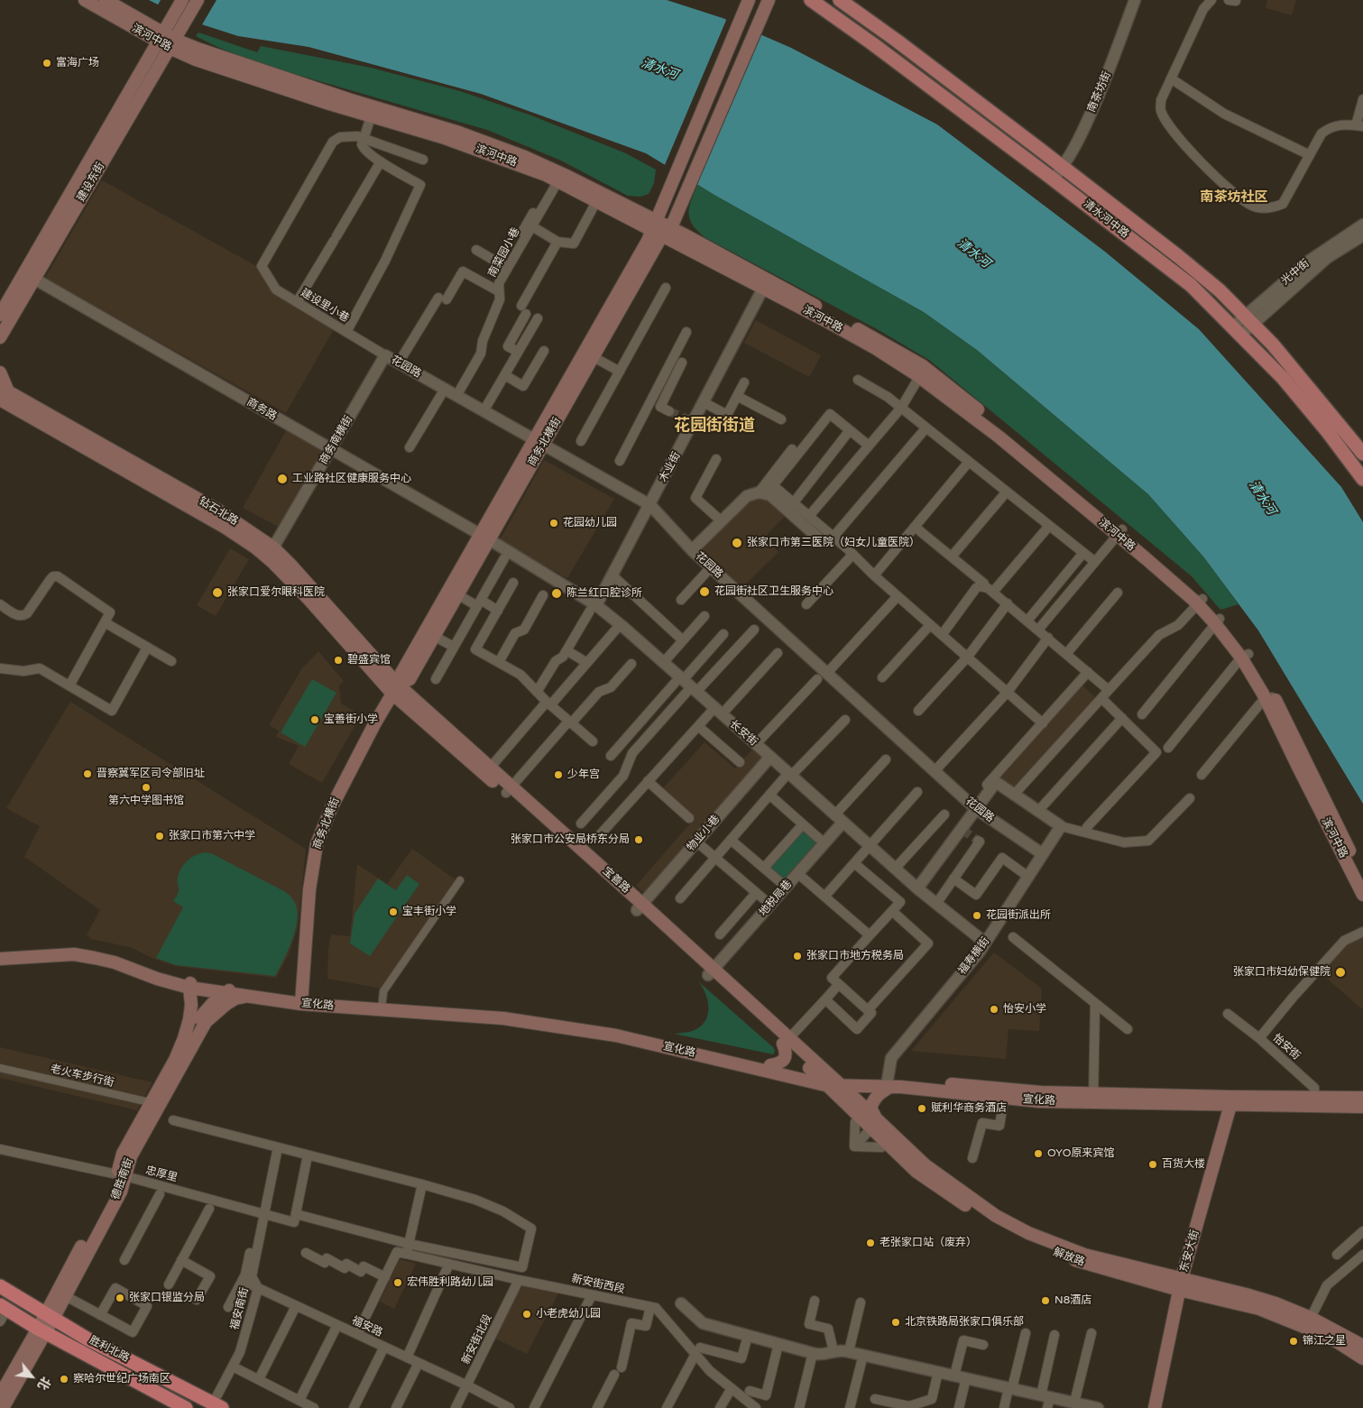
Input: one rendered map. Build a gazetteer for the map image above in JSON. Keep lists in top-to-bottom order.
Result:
{
  "streets": {
    "highway": ["胜利北路"],
    "main road": [
      "滨河中路",
      "建设东街",
      "清水河中路",
      "商务北横街",
      "钻石北路",
      "宝善路",
      "宣化路",
      "德胜南街",
      "东安大街",
      "解放路"
    ],
    "street": [
      "南茶坊街",
      "南菜园小巷",
      "光中街",
      "建设里小巷",
      "花园路",
      "商务路",
      "商务南横街",
      "木业街",
      "长安街",
      "物业小巷",
      "地税局巷",
      "福寿横街",
      "怡安街",
      "老火车步行街",
      "忠厚里",
      "新安街西段",
      "福安南街",
      "福安路",
      "新安街北段"
    ]
  },
  "crossings": [
    ["滨河中路", "建设东街"],
    ["滨河中路", "南菜园小巷"],
    ["滨河中路", "商务北横街"],
    ["滨河中路", "木业街"],
    ["南茶坊街", "清水河中路"],
    ["建设东街", "商务路"],
    ["清水河中路", "光中街"],
    ["南菜园小巷", "花园路"],
    ["建设里小巷", "花园路"],
    ["建设里小巷", "商务南横街"],
    ["花园路", "商务南横街"],
    ["花园路", "商务北横街"],
    ["花园路", "木业街"],
    ["花园路", "福寿横街"],
    ["商务路", "商务南横街"],
    ["商务路", "商务北横街"],
    ["商务路", "长安街"],
    ["商务南横街", "钻石北路"],
    ["商务北横街", "钻石北路"],
    ["商务北横街", "长安街"],
    ["商务北横街", "宝善路"],
    ["商务北横街", "宣化路"],
    ["木业街", "长安街"],
    ["钻石北路", "宝善路"],
    ["长安街", "物业小巷"],
    ["长安街", "地税局巷"],
    ["长安街", "福寿横街"],
    ["物业小巷", "宝善路"],
    ["宝善路", "地税局巷"],
    ["宝善路", "宣化路"],
    ["宝善路", "解放路"],
    ["福寿横街", "宣化路"],
    ["宣化路", "怡安街"],
    ["宣化路", "德胜南街"],
    ["宣化路", "东安大街"],
    ["宣化路", "解放路"],
    ["老火车步行街", "德胜南街"],
    ["忠厚里", "德胜南街"],
    ["忠厚里", "福安南街"],
    ["德胜南街", "胜利北路"],
    ["东安大街", "解放路"],
    ["新安街西段", "新安街北段"],
    ["福安南街", "福安路"],
    ["福安南街", "胜利北路"],
    ["福安路", "新安街北段"]
  ],
  "districts": ["南茶坊社区", "花园街街道"],
  "water": ["清水河"],
  "places": [
    "富海广场",
    "工业路社区健康服务中心",
    "花园幼儿园",
    "张家口市第三医院（妇女儿童医院）",
    "花园街社区卫生服务中心",
    "张家口爱尔眼科医院",
    "陈兰红口腔诊所",
    "碧盛宾馆",
    "宝善街小学",
    "晋察冀军区司令部旧址",
    "少年宫",
    "第六中学图书馆",
    "张家口市第六中学",
    "张家口市公安局桥东分局",
    "宝丰街小学",
    "花园街派出所",
    "张家口市地方税务局",
    "张家口市妇幼保健院",
    "怡安小学",
    "赋利华商务酒店",
    "OYO原来宾馆",
    "百货大楼",
    "老张家口站（废弃）",
    "宏伟胜利路幼儿园",
    "张家口银监分局",
    "N8酒店",
    "小老虎幼儿园",
    "北京铁路局张家口俱乐部",
    "锦江之星",
    "察哈尔世纪广场南区"
  ],
  "north": "bottom right"
}
